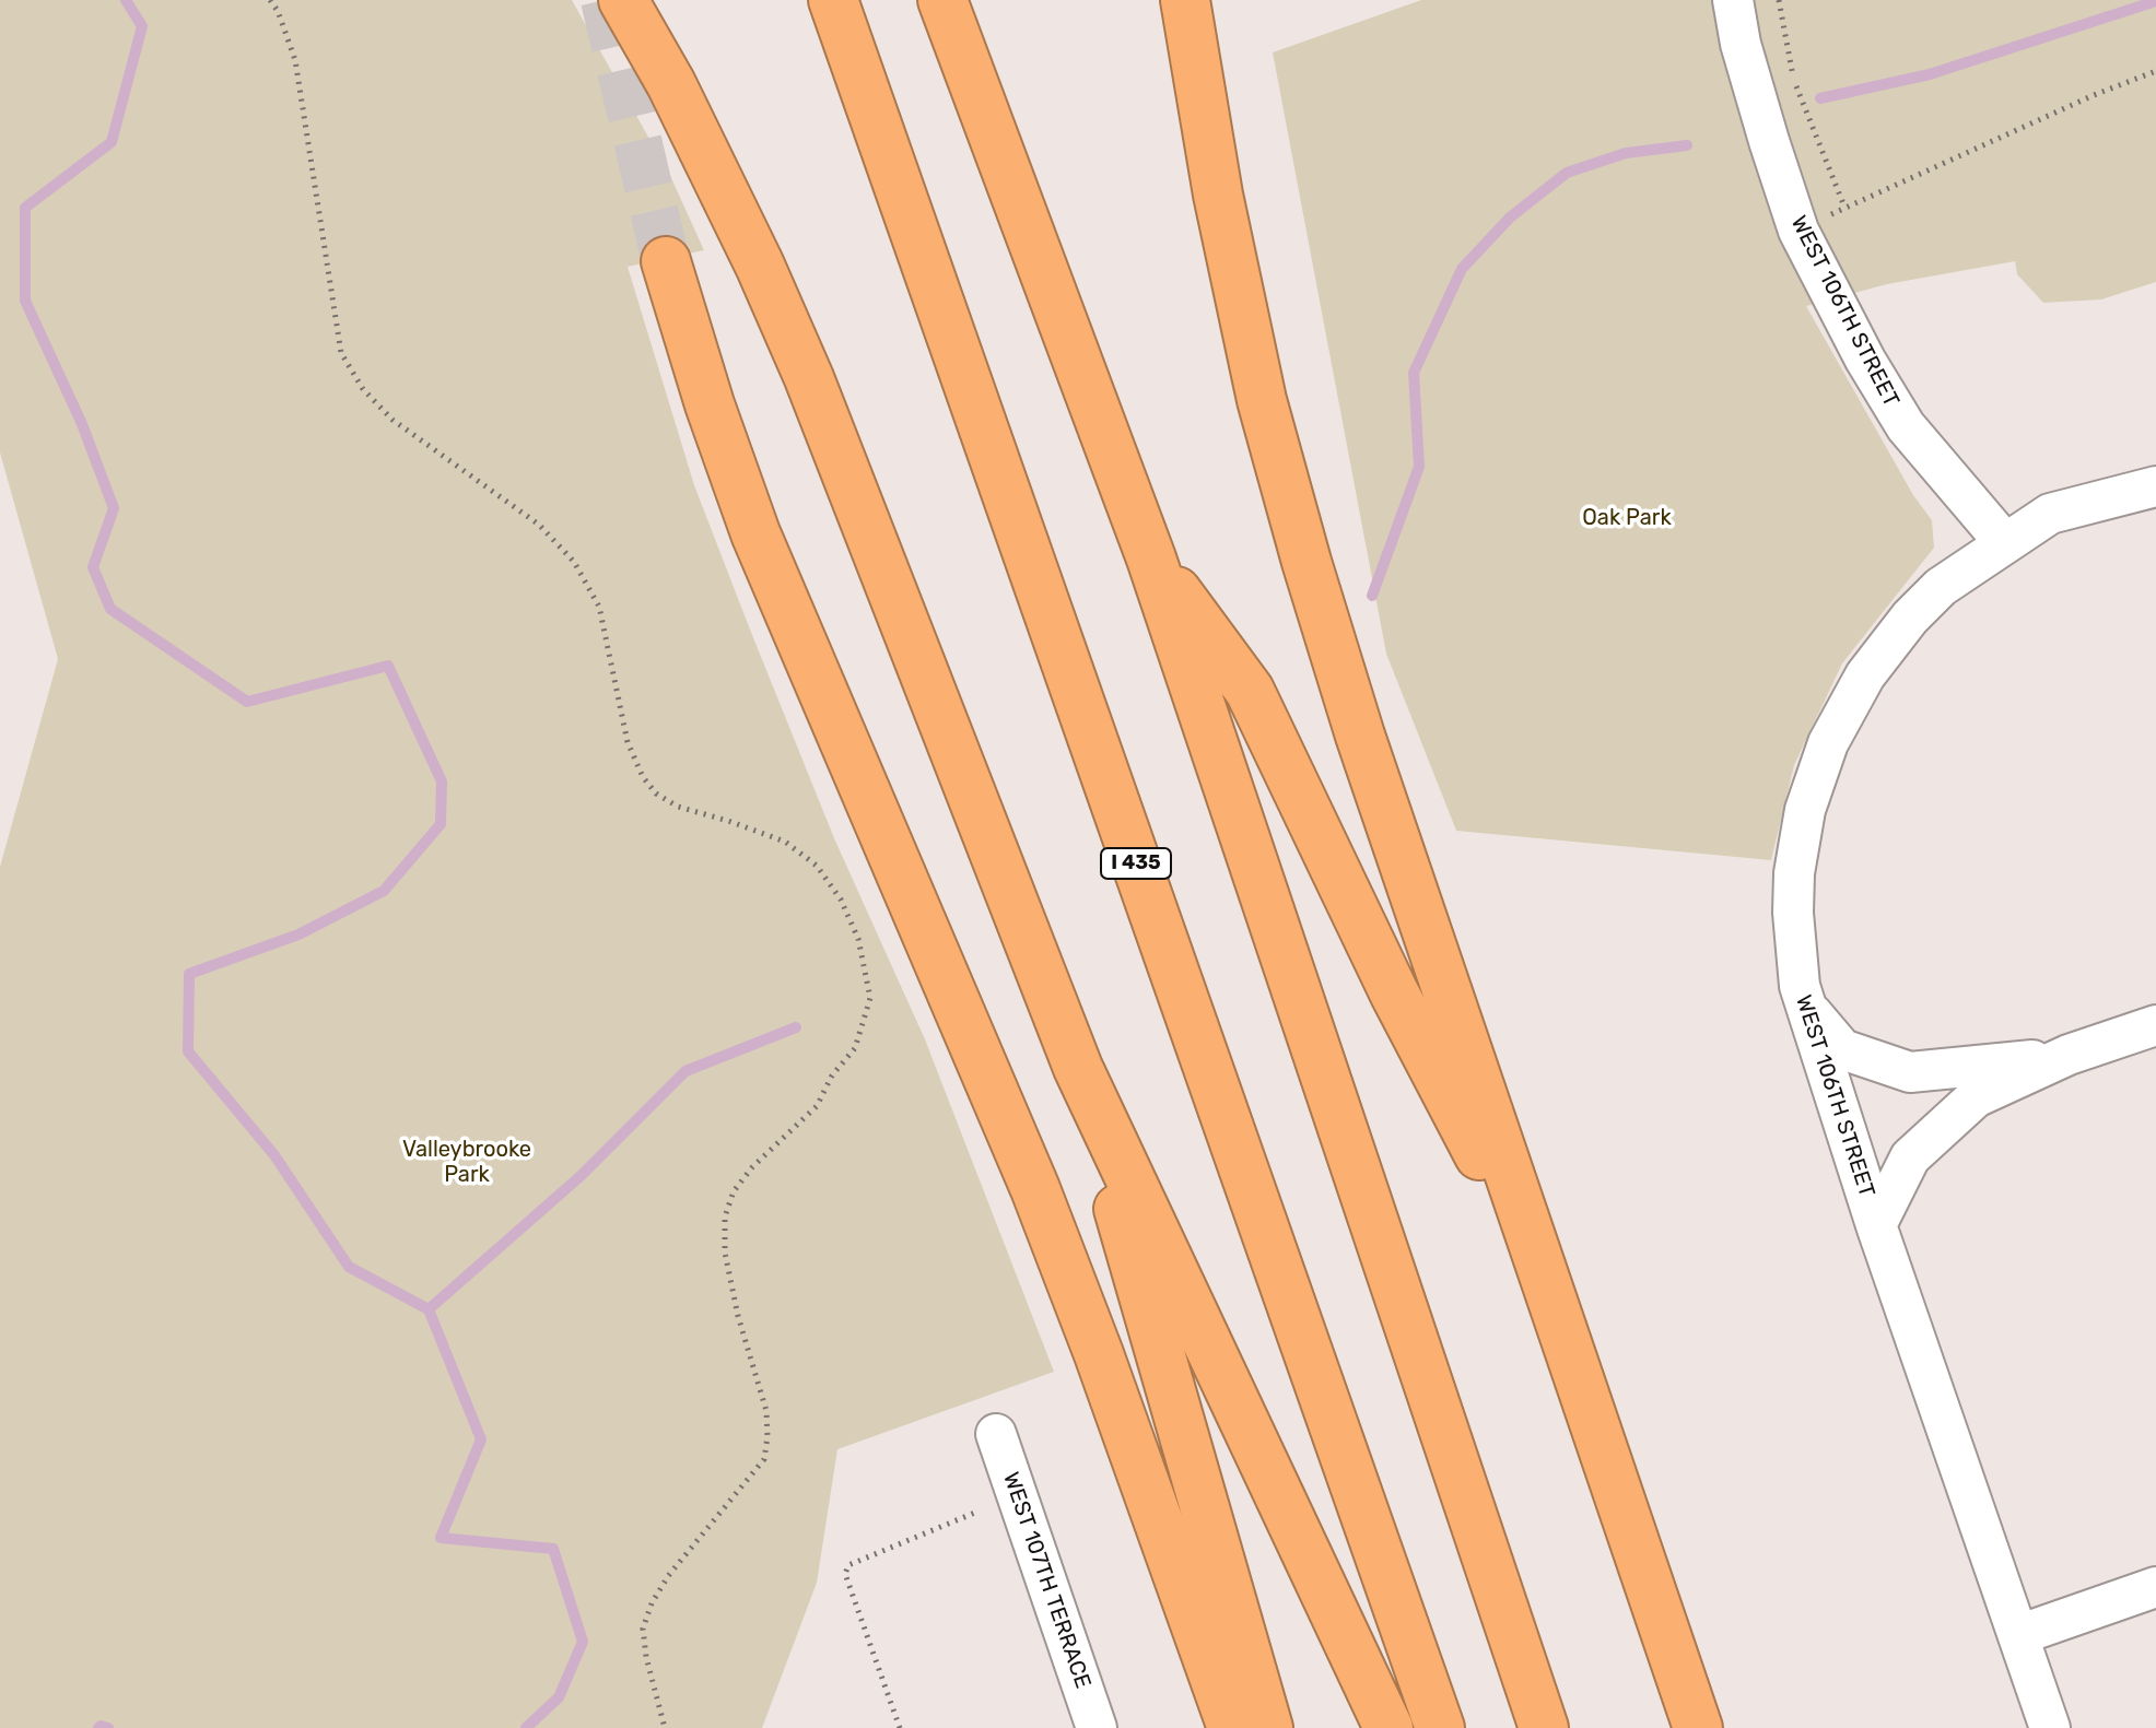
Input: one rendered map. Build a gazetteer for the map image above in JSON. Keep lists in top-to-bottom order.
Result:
{
  "streets": {
    "highway": ["I 435"],
    "street": ["WEST 106TH STREET", "WEST 107TH TERRACE"]
  },
  "parks": ["Oak Park", "Valleybrooke Park"]
}
